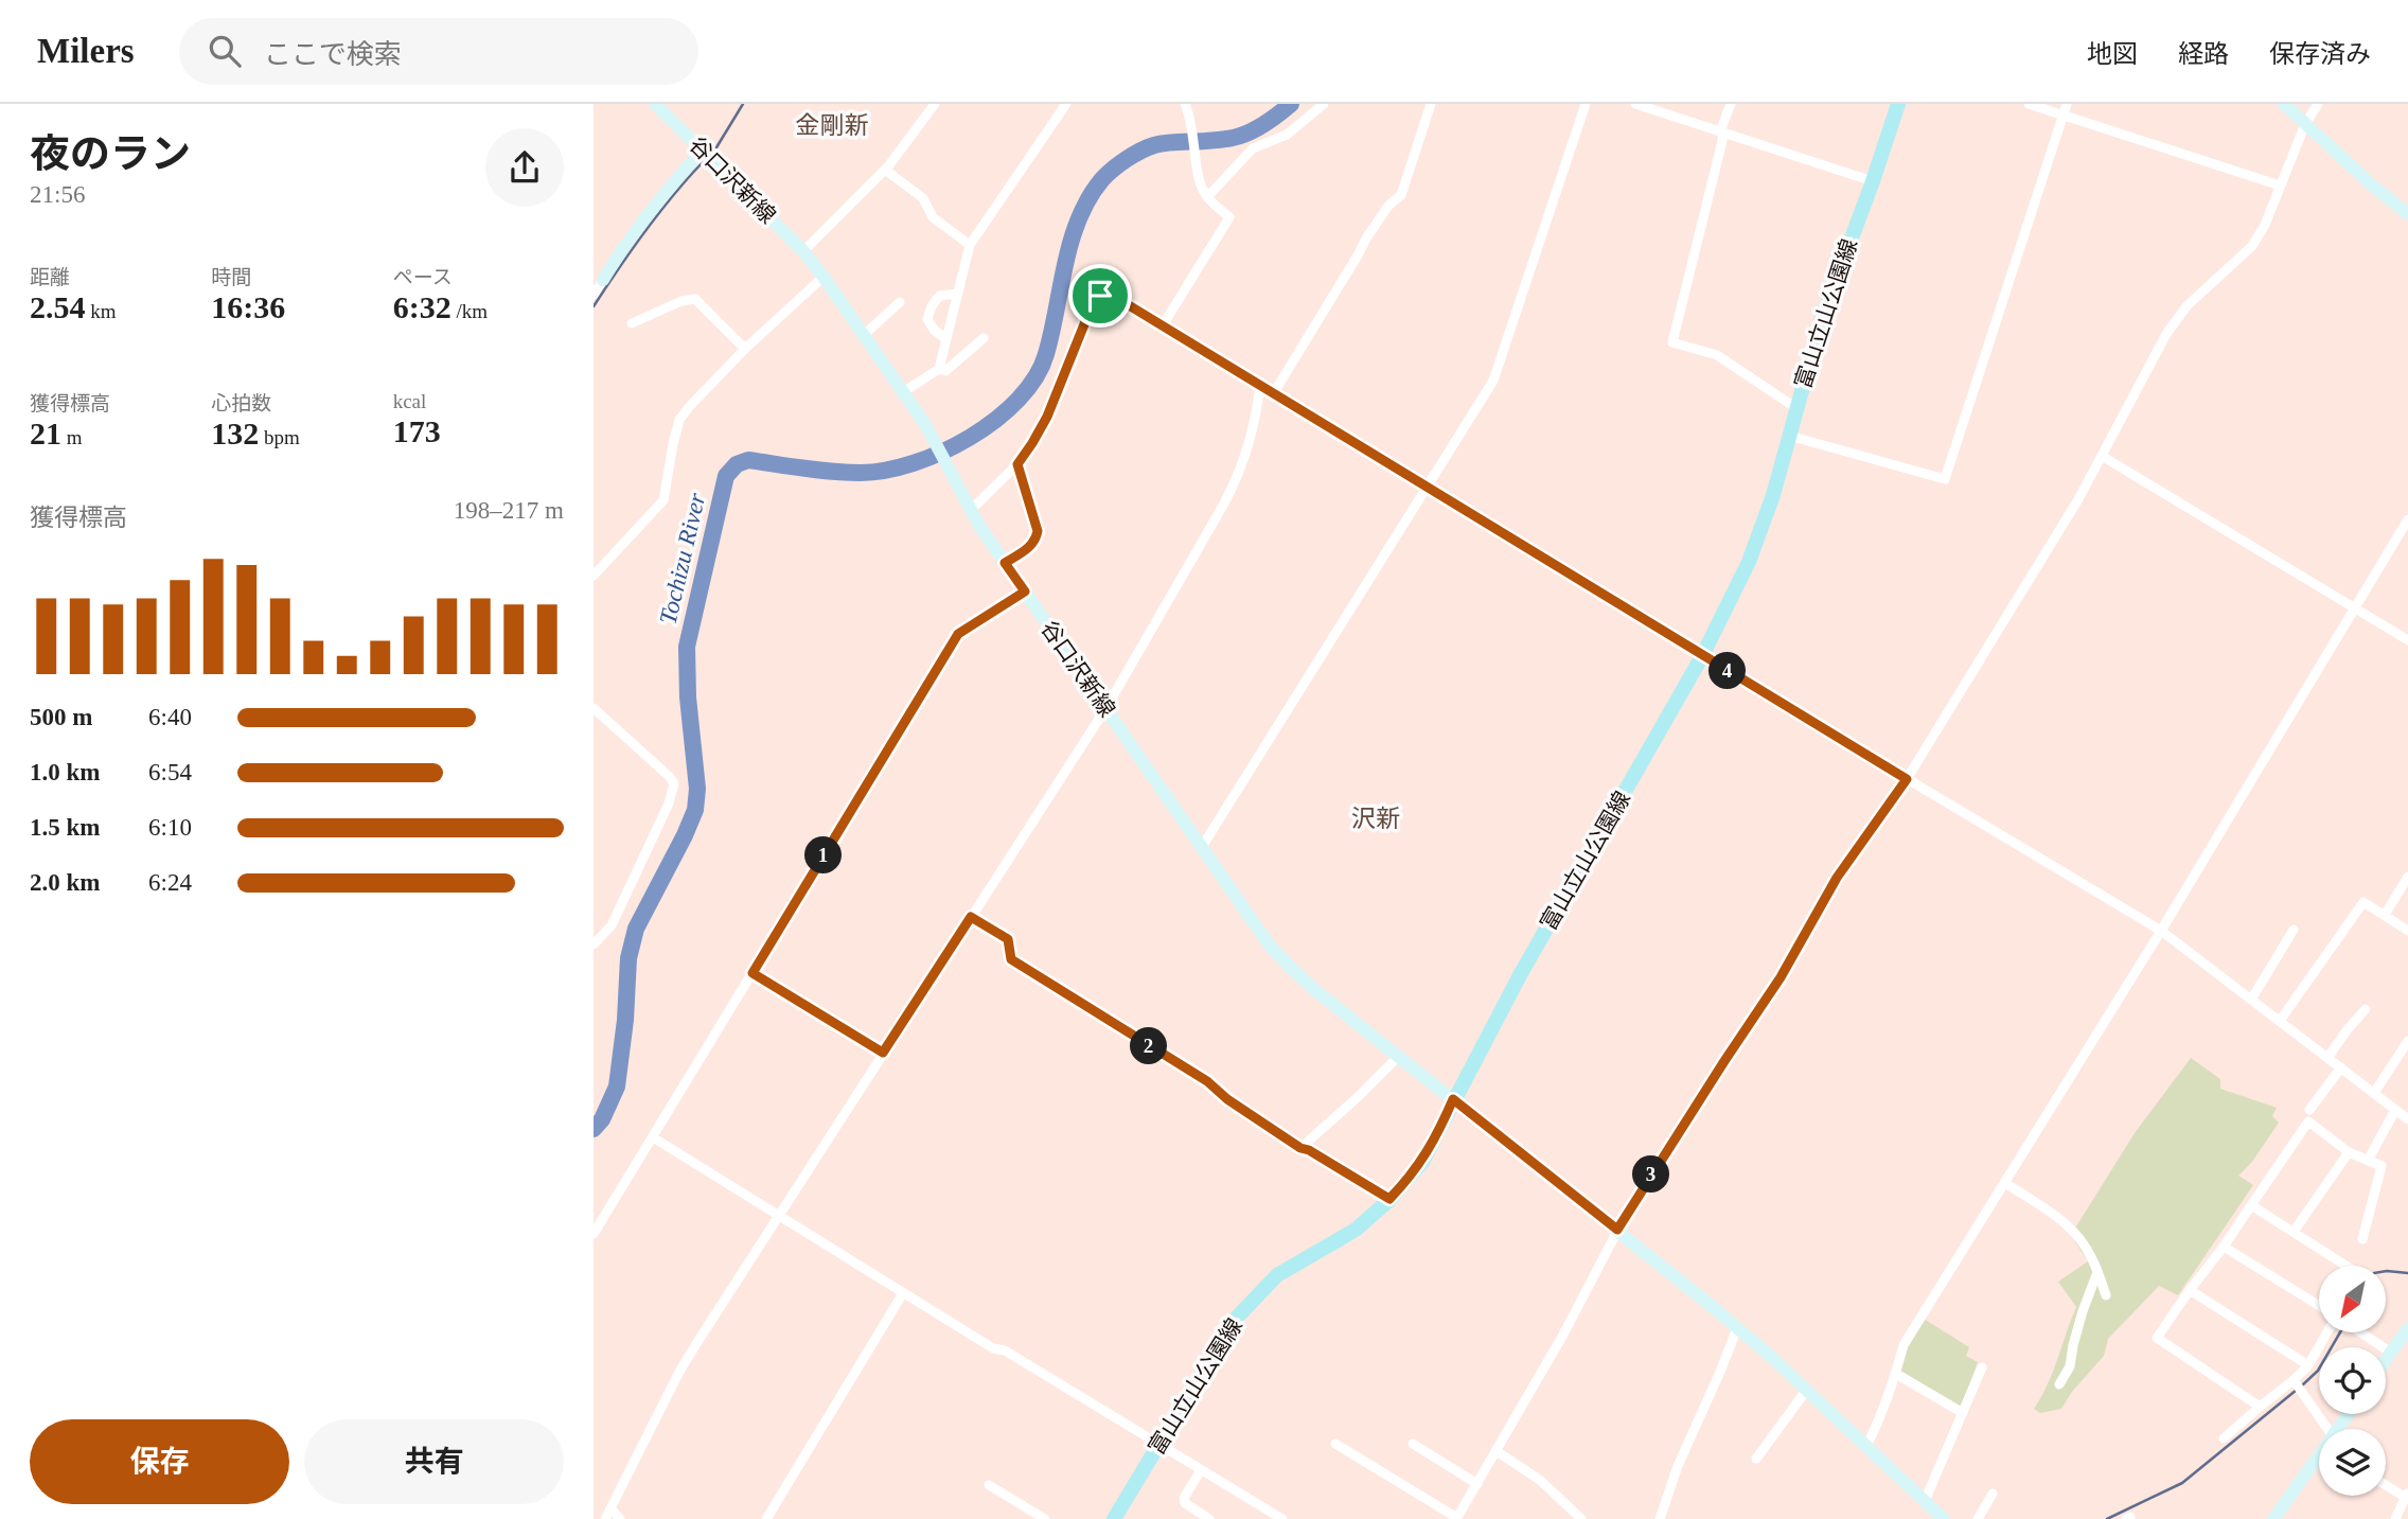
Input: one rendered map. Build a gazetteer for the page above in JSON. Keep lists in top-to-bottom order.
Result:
{
  "streets": {
    "main road": ["谷口沢新線", "富山立山公園線"]
  },
  "crossings": [
    ["谷口沢新線", "富山立山公園線"]
  ],
  "districts": ["金剛新", "沢新"],
  "water": ["Tochizu River"],
  "north": "bottom left",
  "page": {
    "header": "Milers",
    "search": "ここで検索",
    "nav": ["地図", "経路", "保存済み"],
    "heading": ["夜のラン", "21:56"],
    "stats": [
      ["距離", "2.54 km"],
      ["時間", "16:36"],
      ["ペース", "6:32 /km"],
      ["獲得標高", "21 m"],
      ["心拍数", "132 bpm"],
      ["kcal", "173"]
    ],
    "chart": ["獲得標高", "198–217 m"],
    "pins": [
      "4",
      "1",
      "2",
      "3"
    ],
    "list": [
      {
        "name": "500 m",
        "note": "6:40"
      },
      {
        "name": "1.0 km",
        "note": "6:54"
      },
      {
        "name": "1.5 km",
        "note": "6:10"
      },
      {
        "name": "2.0 km",
        "note": "6:24"
      }
    ],
    "buttons": ["保存", "共有"]
  }
}
